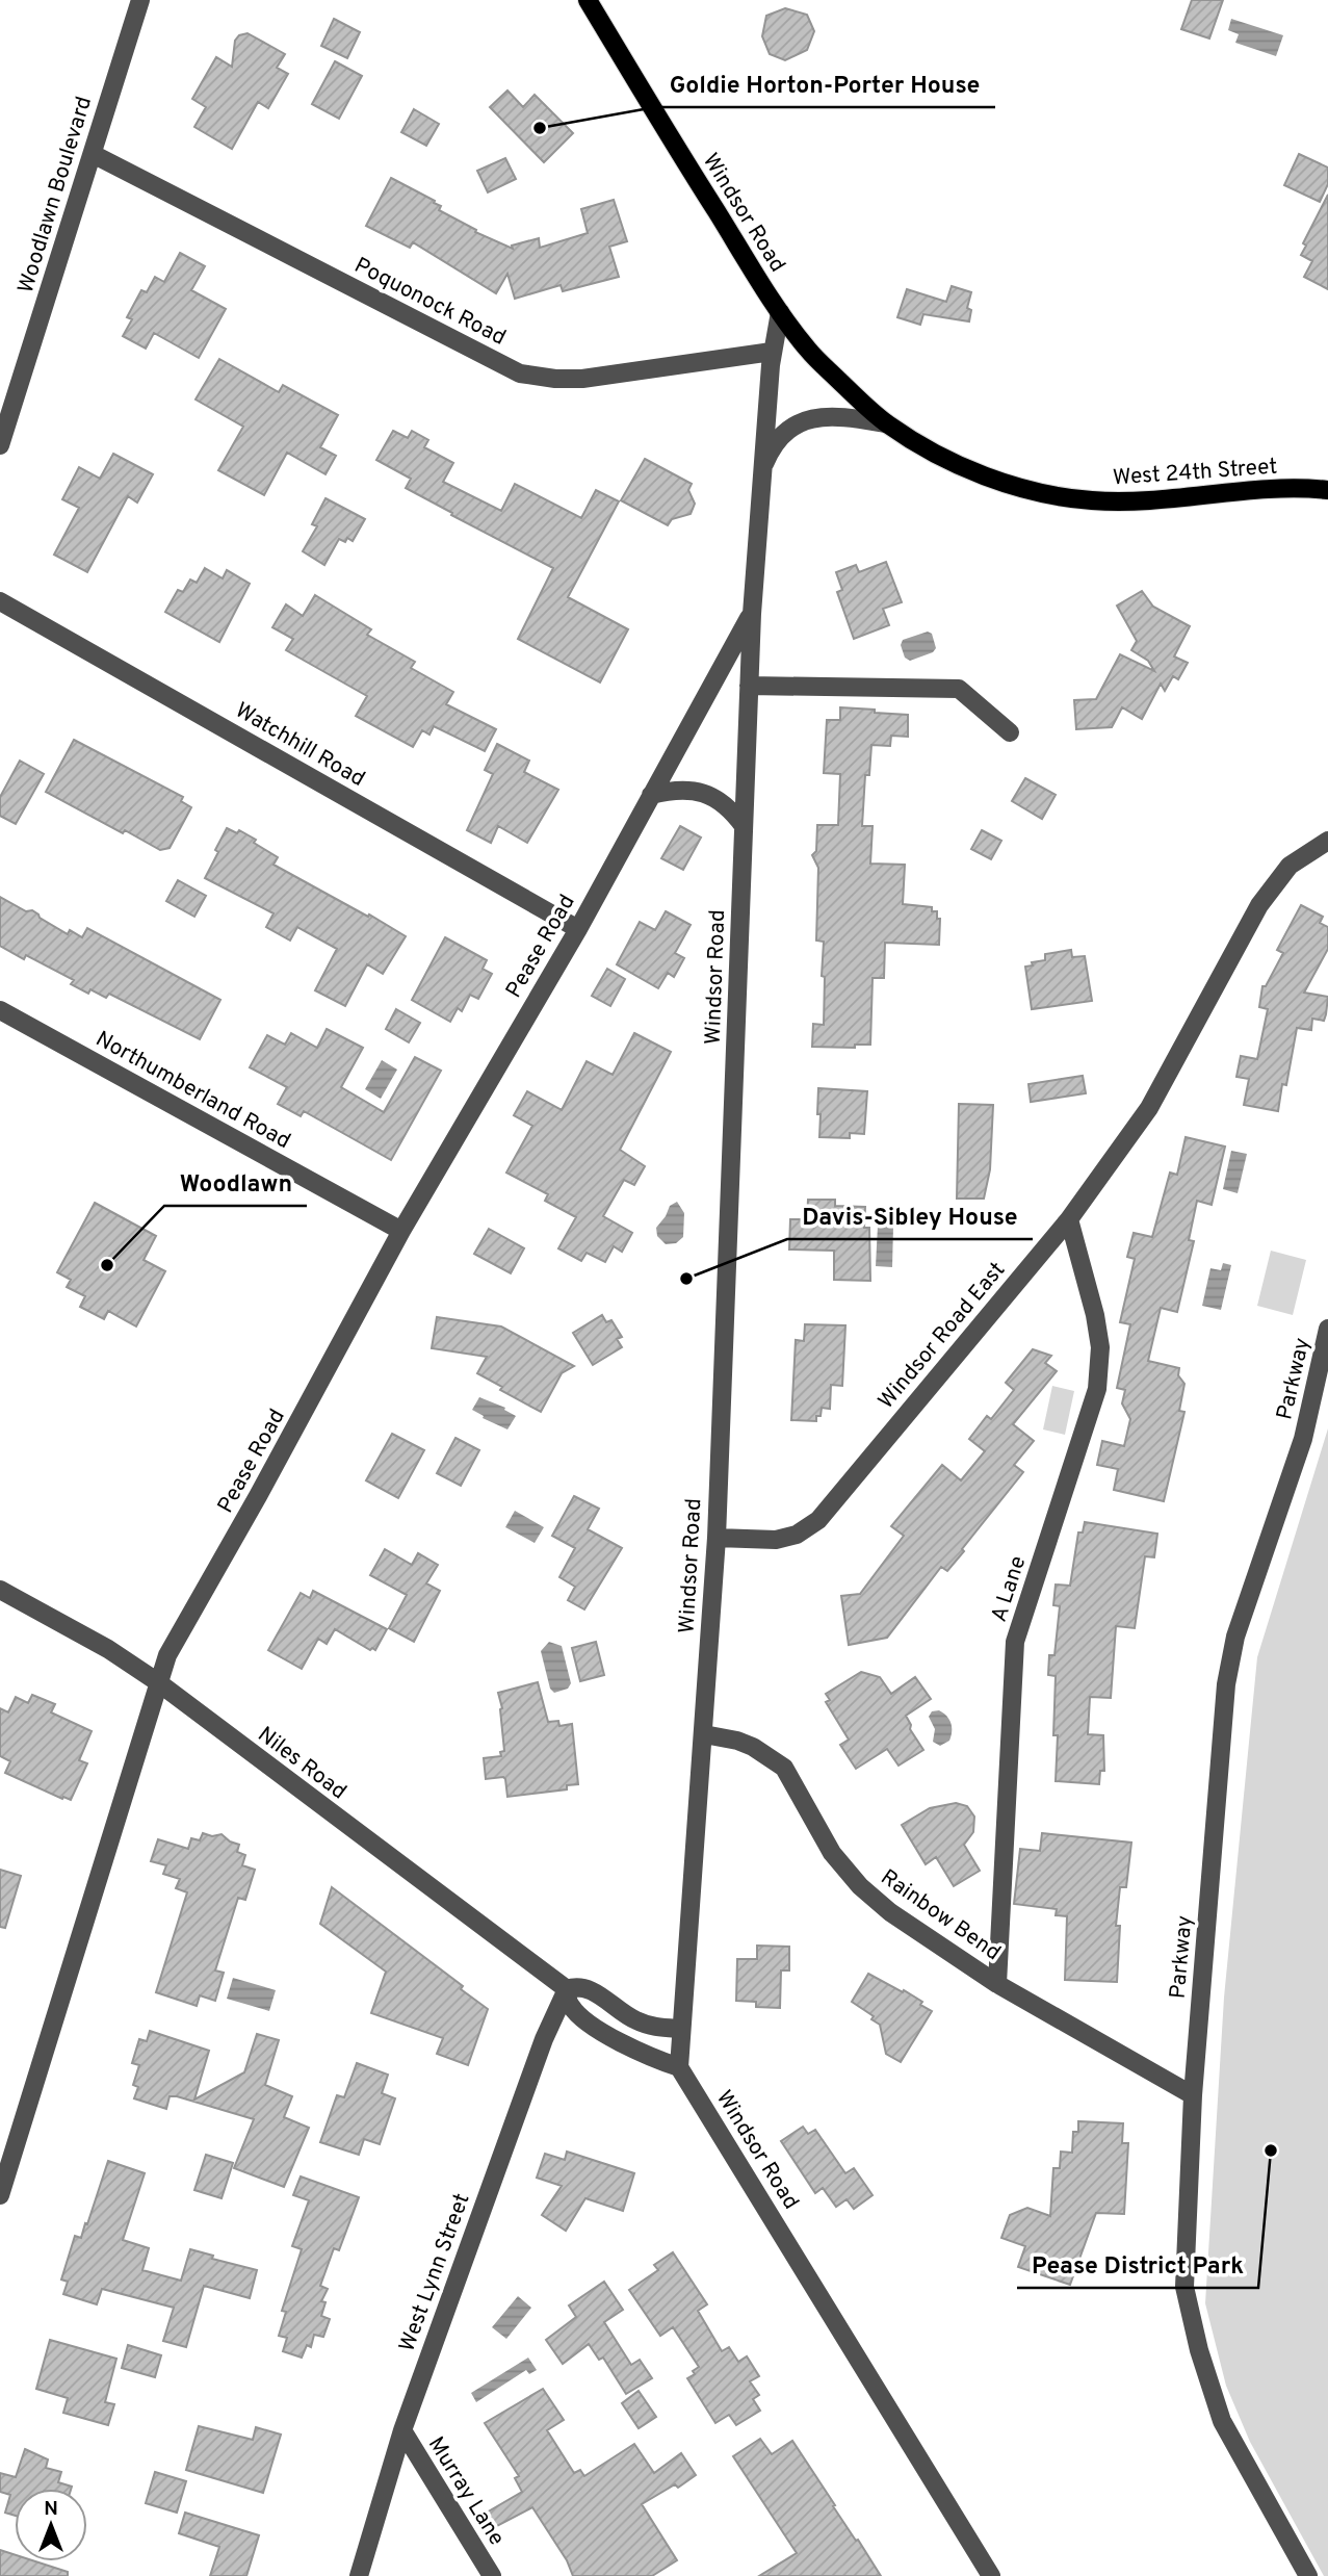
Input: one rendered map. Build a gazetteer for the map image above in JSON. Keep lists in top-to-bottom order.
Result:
{
  "streets": {
    "main road": ["Windsor Road", "West 24th Street"],
    "street": [
      "Woodlawn Boulevard",
      "Poquonock Road",
      "Watchhill Road",
      "Pease Road",
      "Northumberland Road",
      "Windsor Road East",
      "Parkway",
      "A Lane",
      "Niles Road",
      "Rainbow Bend",
      "West Lynn Street",
      "Murray Lane"
    ]
  },
  "crossings": [
    ["Woodlawn Boulevard", "Poquonock Road"],
    ["Windsor Road", "Poquonock Road"],
    ["Windsor Road", "West 24th Street"],
    ["Windsor Road", "Pease Road"],
    ["Windsor Road", "Windsor Road East"],
    ["Windsor Road", "Niles Road"],
    ["Windsor Road", "Rainbow Bend"],
    ["Watchhill Road", "Pease Road"],
    ["Pease Road", "Northumberland Road"],
    ["Pease Road", "Niles Road"],
    ["Windsor Road East", "A Lane"],
    ["Parkway", "Rainbow Bend"],
    ["A Lane", "Rainbow Bend"],
    ["Niles Road", "West Lynn Street"],
    ["West Lynn Street", "Murray Lane"]
  ],
  "places": [
    "Goldie Horton-Porter House",
    "Woodlawn",
    "Davis-Sibley House",
    "Pease District Park"
  ],
  "north": "top"
}
